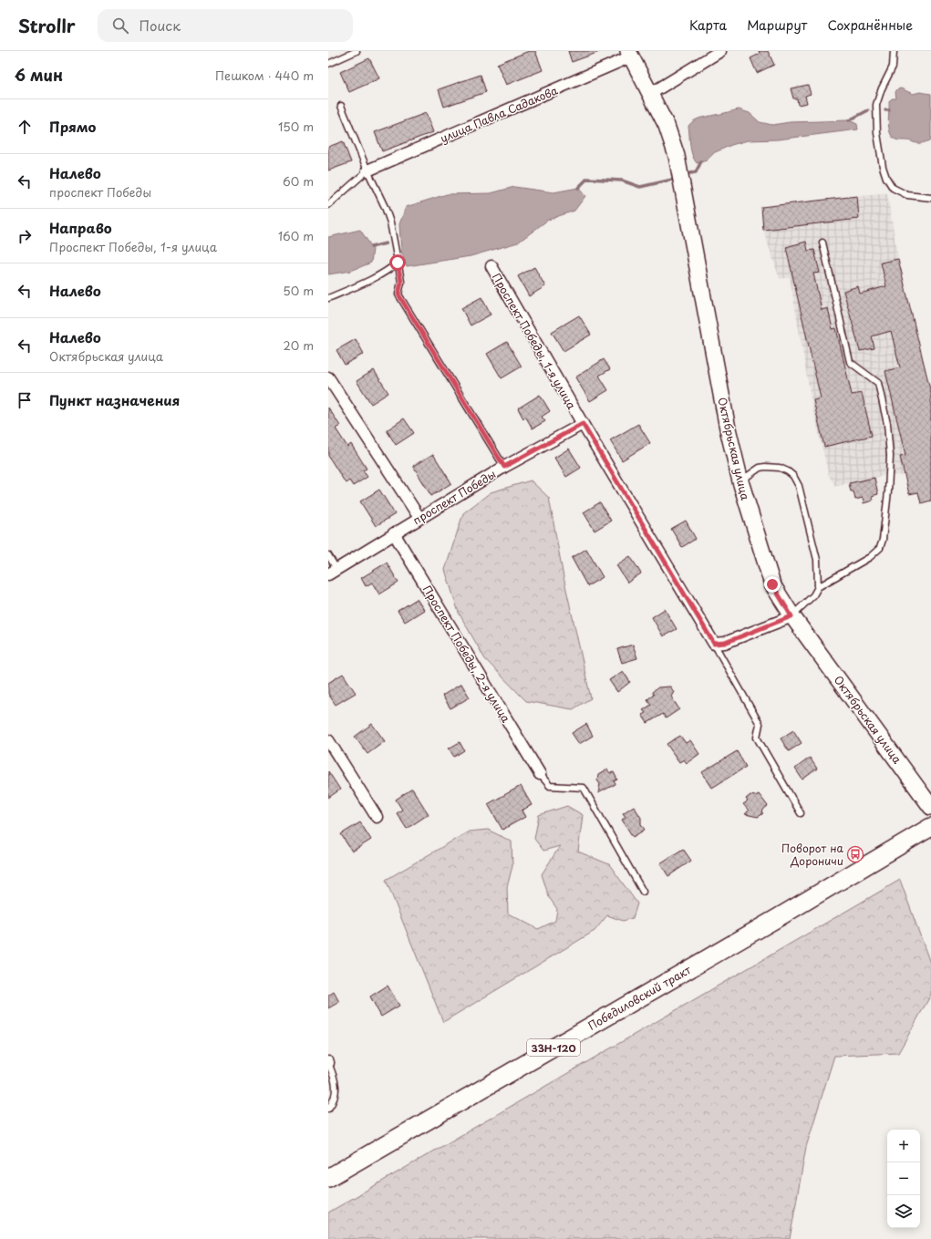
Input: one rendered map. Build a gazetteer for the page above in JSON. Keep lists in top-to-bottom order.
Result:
{
  "streets": {
    "main road": ["Победиловский тракт", "33Н-120"],
    "street": [
      "улица Павла Садакова",
      "Проспект Победы, 1-я улица",
      "Октябрьская улица",
      "проспект Победы",
      "Проспект Победы, 2-я улица"
    ]
  },
  "crossings": [
    ["улица Павла Садакова", "Октябрьская улица"],
    ["Проспект Победы, 1-я улица", "проспект Победы"],
    ["проспект Победы", "Проспект Победы, 2-я улица"]
  ],
  "places": {
    "bus stop": ["Поворот на Дороничи"]
  },
  "page": {
    "header": "Strollr",
    "search": "Поиск",
    "nav": ["Карта", "Маршрут", "Сохранённые"],
    "heading": ["6 мин", "Пешком · 440 m"],
    "list": [
      ["Прямо", "150 m"],
      ["Налево", "проспект Победы", "60 m"],
      ["Направо", "Проспект Победы, 1-я улица", "160 m"],
      ["Налево", "50 m"],
      ["Налево", "Октябрьская улица", "20 m"],
      "Пункт назначения"
    ],
    "map_buttons": ["+", "−"]
  }
}
